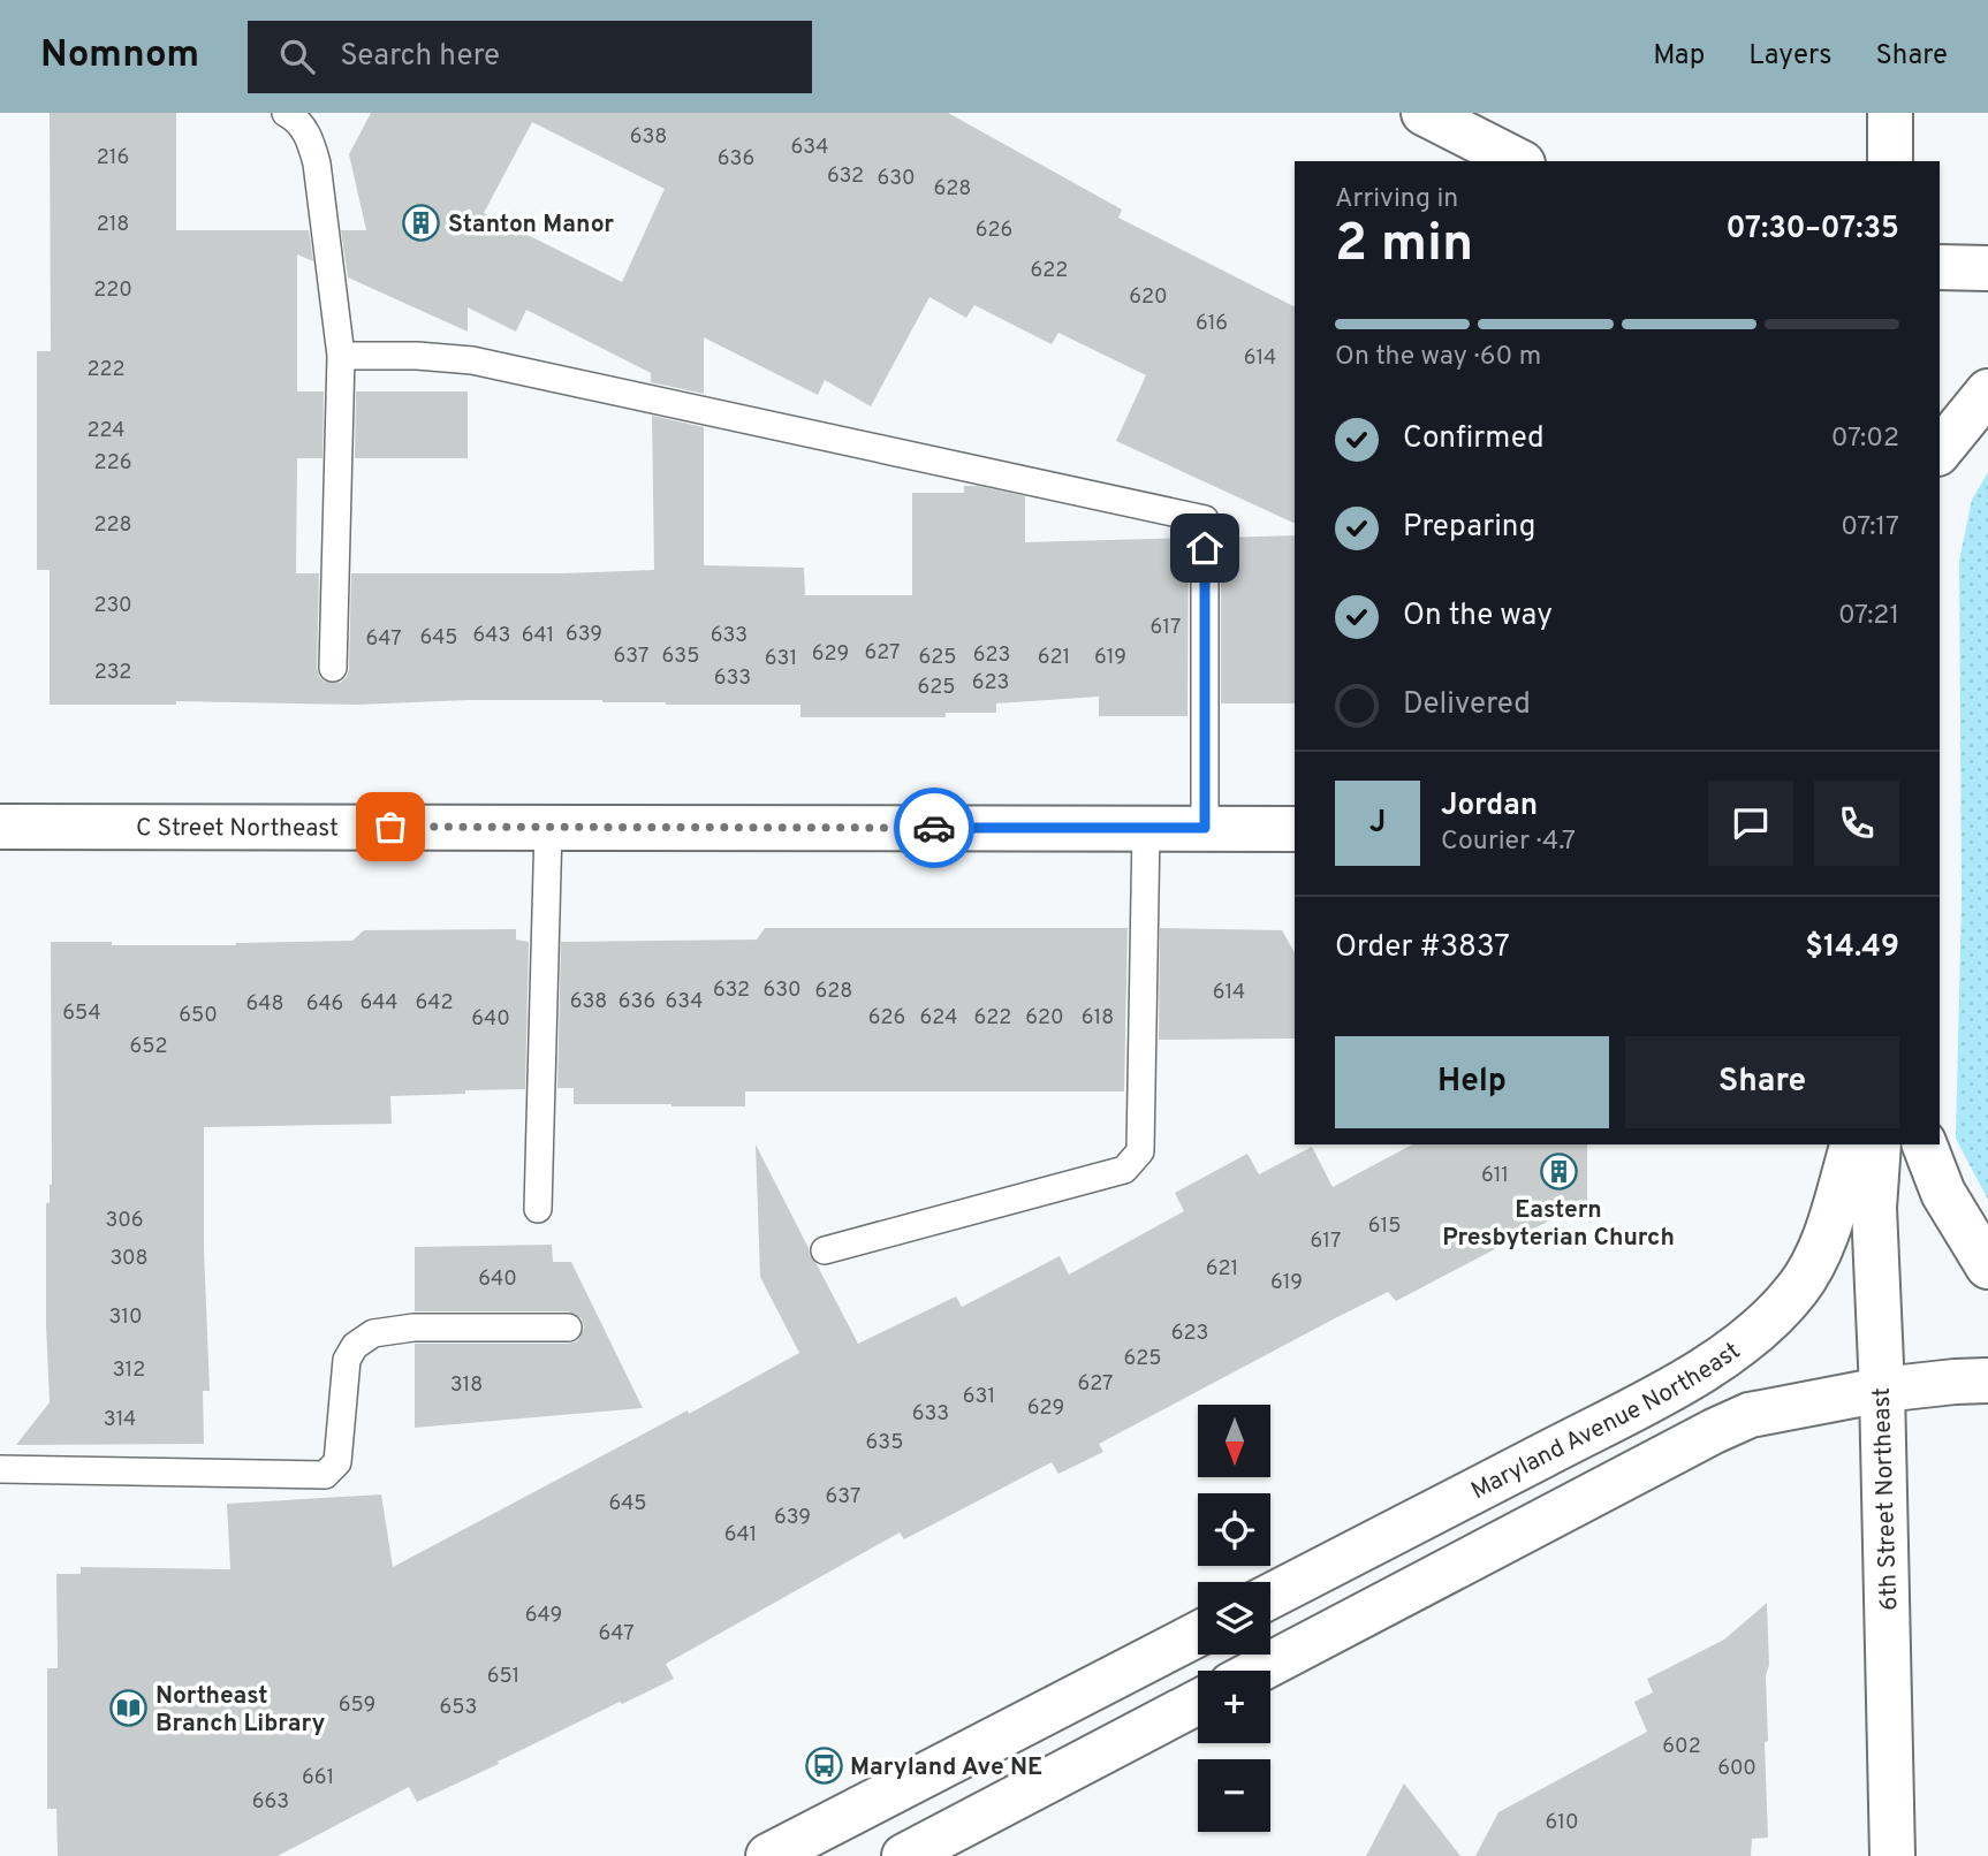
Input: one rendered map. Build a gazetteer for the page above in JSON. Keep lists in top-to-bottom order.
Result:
{
  "streets": {
    "main road": ["C Street Northeast", "Maryland Avenue Northeast", "6th Street Northeast"]
  },
  "places": {
    "building": ["Stanton Manor", "Eastern Presbyterian Church"],
    "library": ["Northeast Branch Library"],
    "bus stop": ["Maryland Ave NE"]
  },
  "house_numbers": [
    "638",
    "634",
    "216",
    "636",
    "632",
    "630",
    "628",
    "218",
    "626",
    "622",
    "220",
    "620",
    "616",
    "614",
    "222",
    "224",
    "226",
    "228",
    "230",
    "617",
    "639",
    "643",
    "641",
    "633",
    "645",
    "647",
    "627",
    "629",
    "623",
    "637",
    "635",
    "625",
    "621",
    "619",
    "631",
    "232",
    "633",
    "623",
    "625",
    "632",
    "630",
    "628",
    "614",
    "638",
    "636",
    "634",
    "644",
    "642",
    "648",
    "646",
    "654",
    "650",
    "626",
    "624",
    "622",
    "620",
    "618",
    "640",
    "652",
    "611",
    "306",
    "615",
    "617",
    "308",
    "621",
    "640",
    "619",
    "310",
    "623",
    "625",
    "312",
    "627",
    "318",
    "631",
    "629",
    "633",
    "314",
    "635",
    "637",
    "645",
    "639",
    "641",
    "649",
    "647",
    "651",
    "659",
    "653",
    "602",
    "600",
    "661",
    "663",
    "610"
  ],
  "north": "bottom",
  "page": {
    "header": "Nomnom",
    "search": "Search here",
    "nav": ["Map", "Layers", "Share"],
    "heading": ["2 min", "Arriving in", "07:30–07:35"],
    "panel": [
      "Jordan",
      "Courier · 4.7",
      "Order #3837",
      "$14.49"
    ],
    "bar": "On the way · 60 m",
    "list": [
      ["Confirmed", "07:02"],
      ["Preparing", "07:17"],
      ["On the way", "07:21"],
      "Delivered"
    ],
    "round": "J",
    "buttons": ["Help", "Share"],
    "map_buttons": ["+", "−"]
  }
}
